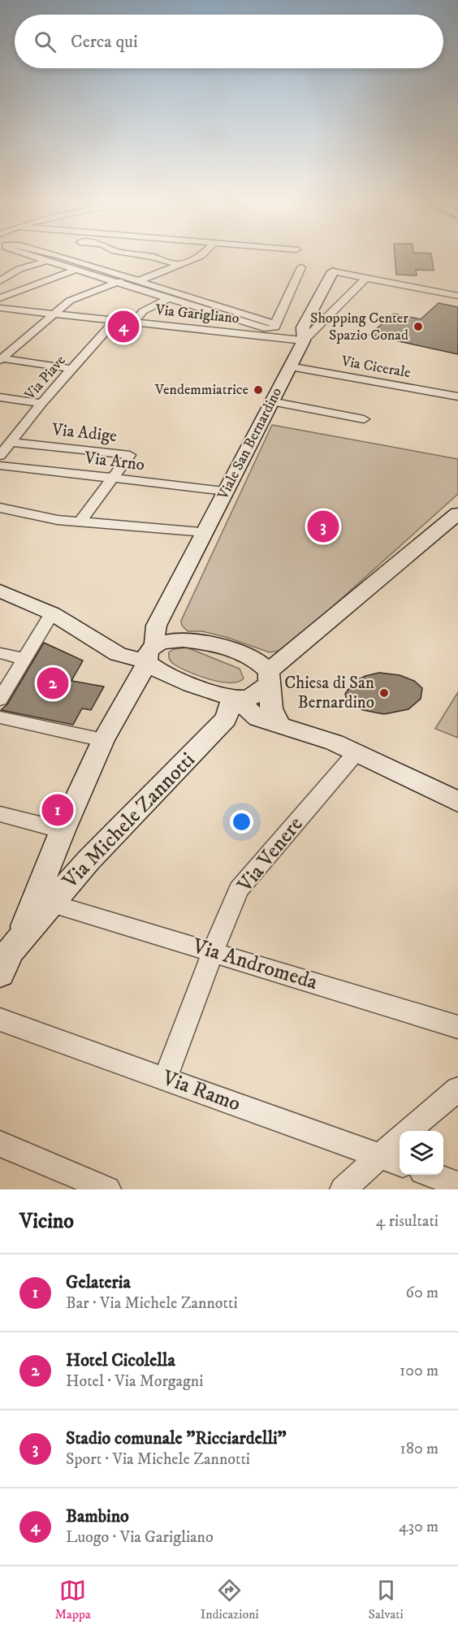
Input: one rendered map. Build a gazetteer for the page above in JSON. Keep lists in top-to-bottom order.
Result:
{
  "streets": {
    "street": [
      "Via Garigliano",
      "Via Cicerale",
      "Via Piave",
      "Via Adige",
      "Viale San Bernardino",
      "Via Arno",
      "Via Michele Zannotti",
      "Via Venere",
      "Via Andromeda",
      "Via Ramo"
    ]
  },
  "crossings": [
    ["Via Garigliano", "Via Piave"],
    ["Via Garigliano", "Viale San Bernardino"],
    ["Via Cicerale", "Viale San Bernardino"],
    ["Via Piave", "Via Adige"],
    ["Via Adige", "Via Arno"],
    ["Viale San Bernardino", "Via Arno"],
    ["Viale San Bernardino", "Via Michele Zannotti"],
    ["Via Michele Zannotti", "Via Andromeda"],
    ["Via Venere", "Via Andromeda"],
    ["Via Venere", "Via Ramo"]
  ],
  "places": ["Shopping Center Spazio Conad", "Vendemmiatrice", "Chiesa di San Bernardino"],
  "page": {
    "search": "Cerca qui",
    "pins": [
      "4",
      "3",
      "2",
      "1"
    ],
    "heading": ["Vicino", "4 risultati"],
    "list": [
      {
        "mark": "1",
        "name": "Gelateria",
        "note": "Bar · Via Michele Zannotti",
        "value": "60 m"
      },
      {
        "mark": "2",
        "name": "Hotel Cicolella",
        "note": "Hotel · Via Morgagni",
        "value": "100 m"
      },
      {
        "mark": "3",
        "name": "Stadio comunale \"Ricciardelli\"",
        "note": "Sport · Via Michele Zannotti",
        "value": "180 m"
      },
      {
        "mark": "4",
        "name": "Bambino",
        "note": "Luogo · Via Garigliano",
        "value": "430 m"
      }
    ],
    "nav": ["Mappa", "Indicazioni", "Salvati"]
  }
}
